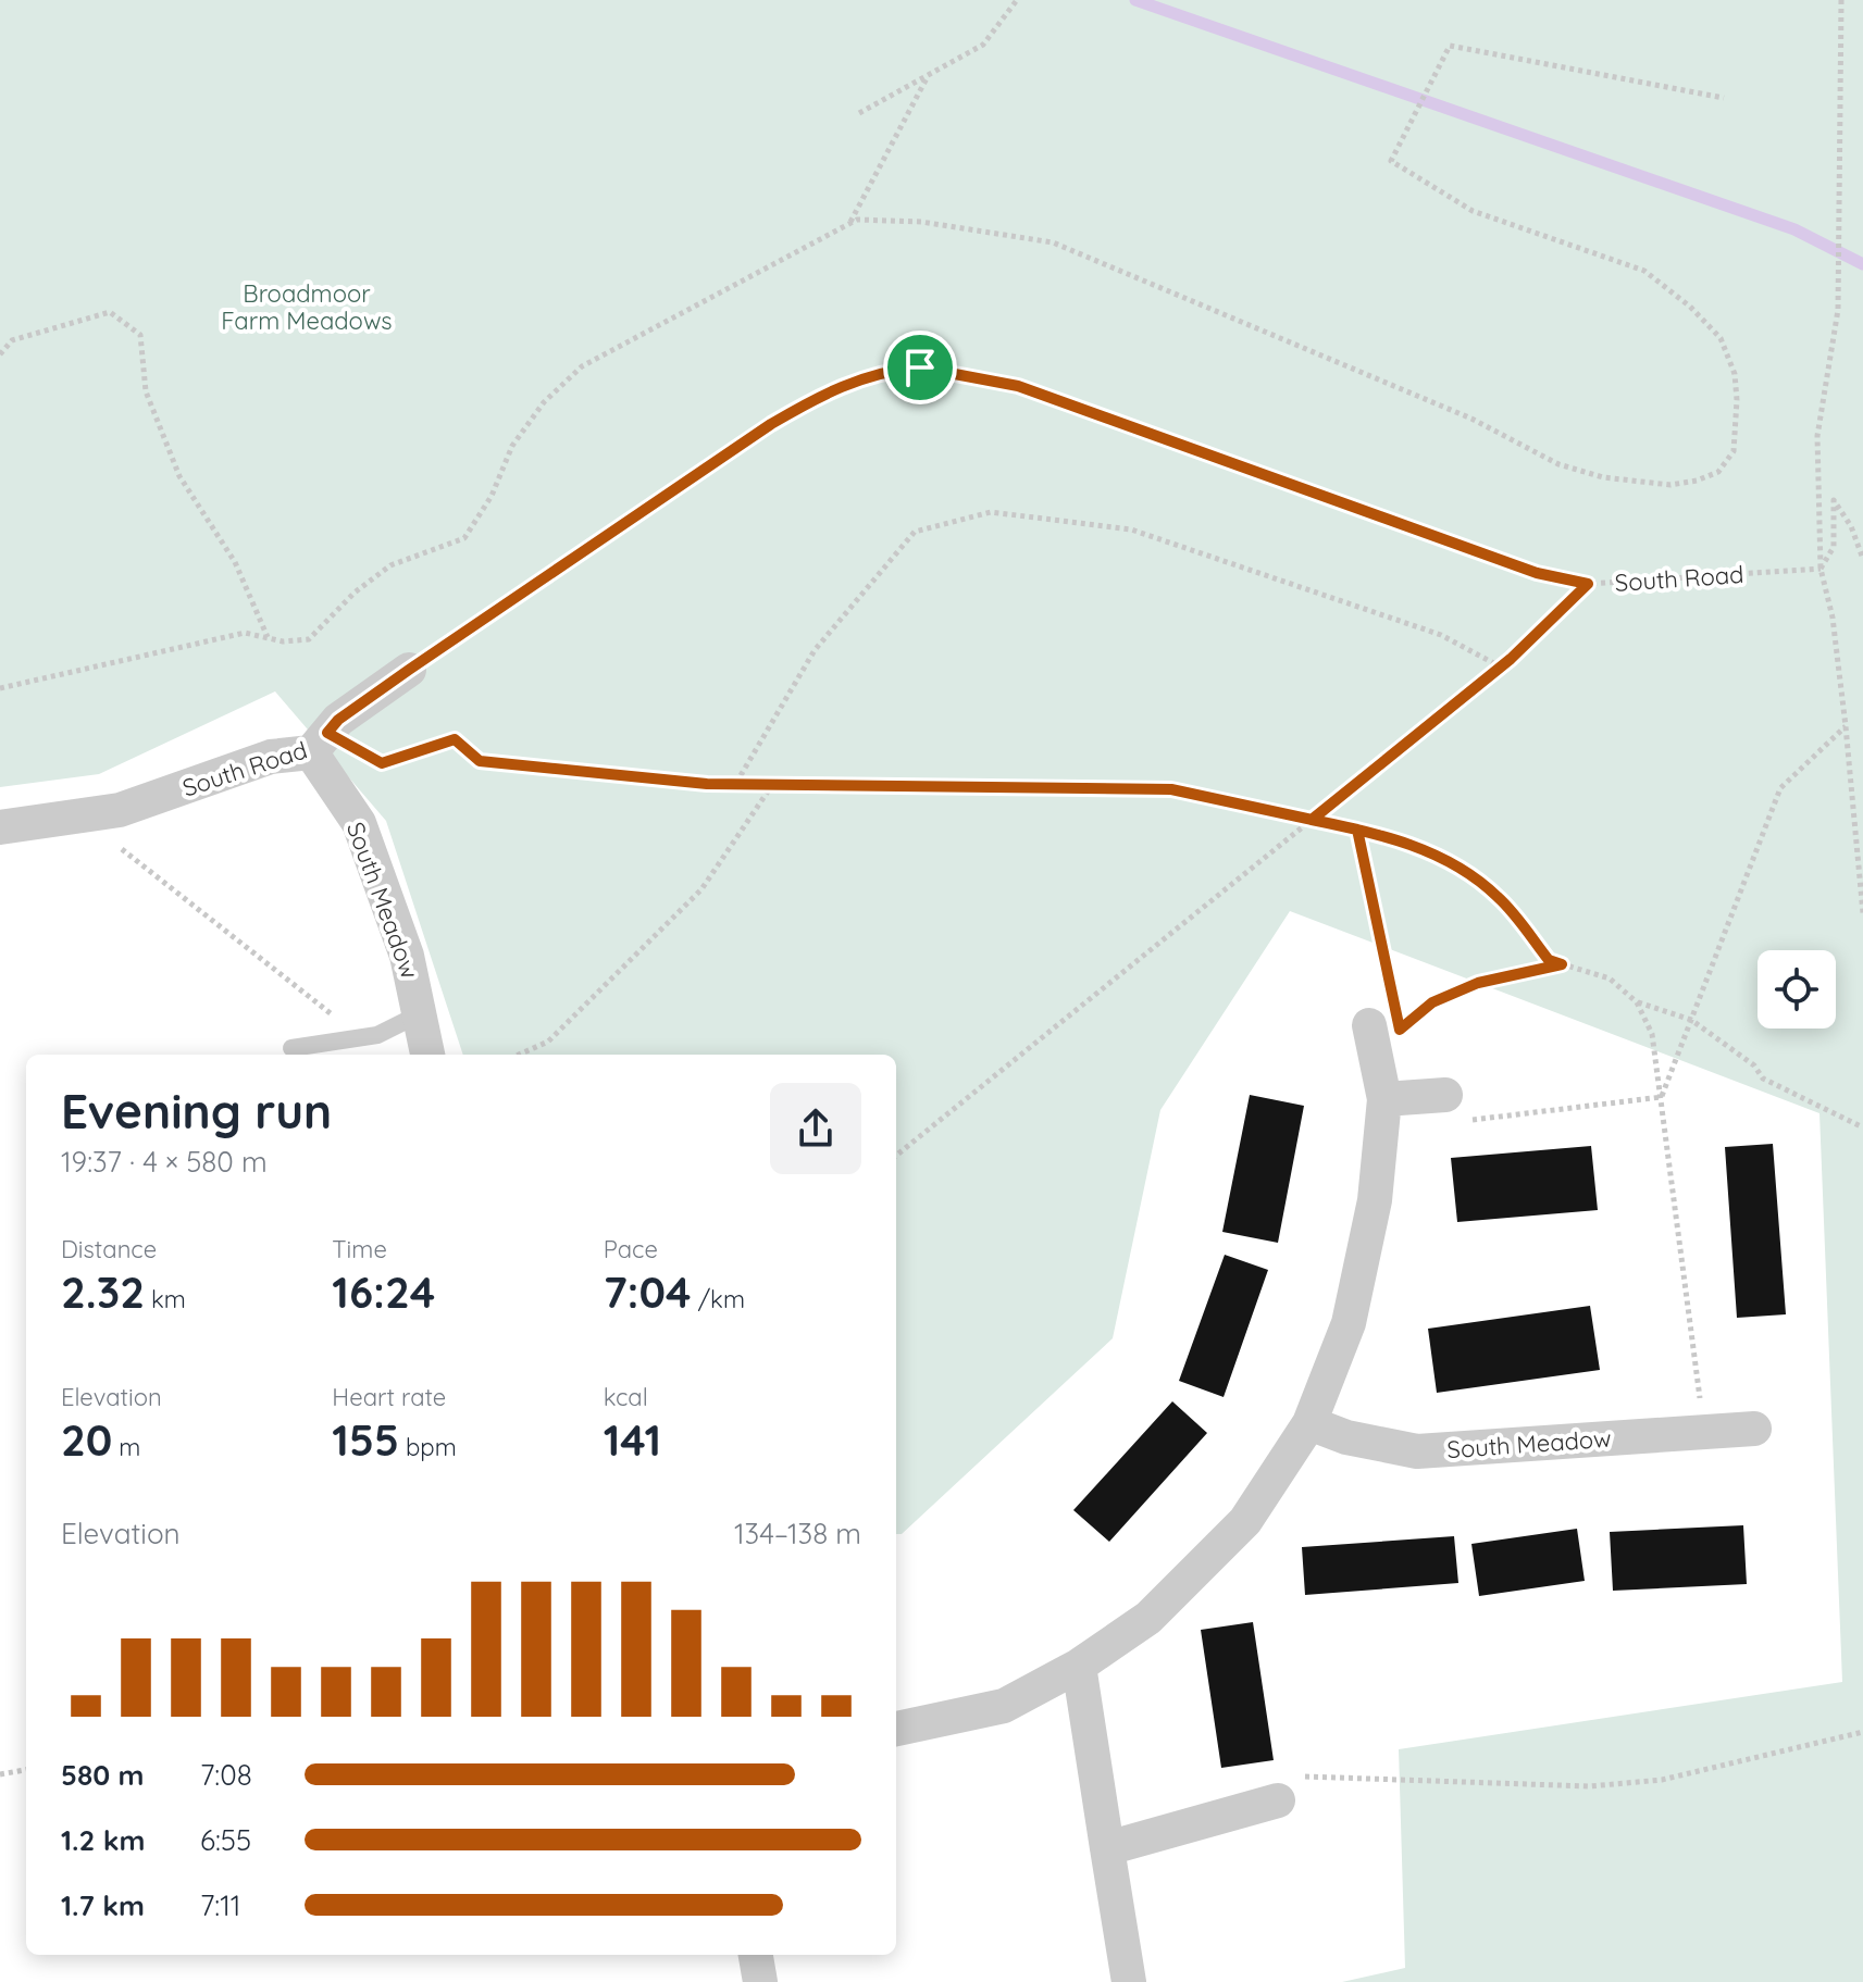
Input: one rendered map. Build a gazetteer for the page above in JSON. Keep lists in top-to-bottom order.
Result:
{
  "streets": {
    "street": ["South Road", "South Meadow"]
  },
  "crossings": [
    ["South Road", "South Meadow"]
  ],
  "parks": ["Broadmoor Farm Meadows"],
  "page": {
    "heading": ["Evening run", "19:37 · 4 × 580 m"],
    "stats": [
      ["Distance", "2.32 km"],
      ["Time", "16:24"],
      ["Pace", "7:04 /km"],
      ["Elevation", "20 m"],
      ["Heart rate", "155 bpm"],
      ["kcal", "141"]
    ],
    "chart": ["Elevation", "134–138 m"],
    "list": [
      {
        "name": "580 m",
        "note": "7:08"
      },
      {
        "name": "1.2 km",
        "note": "6:55"
      },
      {
        "name": "1.7 km",
        "note": "7:11"
      }
    ]
  }
}
